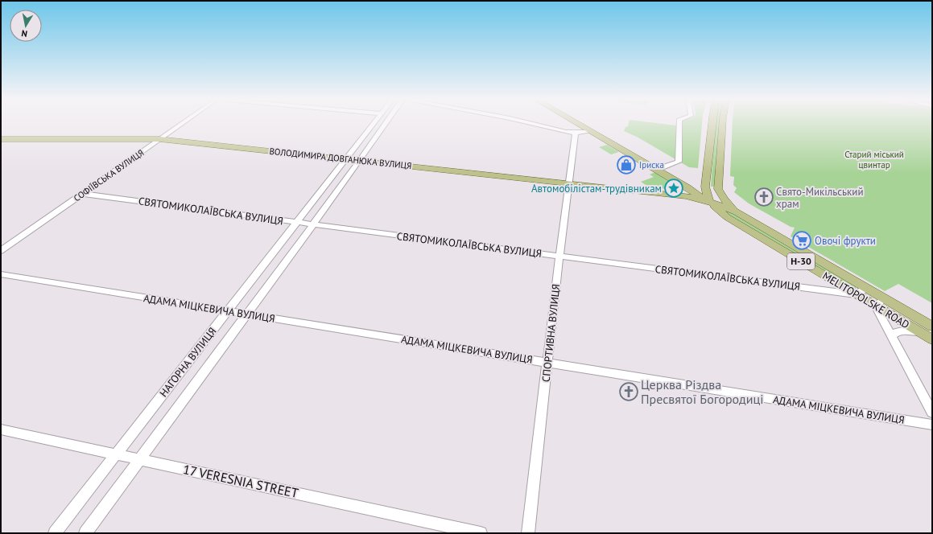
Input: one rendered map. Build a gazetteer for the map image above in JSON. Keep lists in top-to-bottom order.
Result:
{
  "streets": {
    "main road": ["ВОЛОДИМИРА ДОВГАНЮКА ВУЛИЦЯ", "Н-30", "MELITOPOLSKE ROAD"],
    "street": [
      "СОФІЇВСЬКА ВУЛИЦЯ",
      "СВЯТОМИКОЛАЇВСЬКА ВУЛИЦЯ",
      "АДАМА МІЦКЕВИЧА ВУЛИЦЯ",
      "СПОРТИВНА ВУЛИЦЯ",
      "НАГОРНА ВУЛИЦЯ",
      "17 VERESNIA STREET"
    ]
  },
  "crossings": [
    ["ВОЛОДИМИРА ДОВГАНЮКА ВУЛИЦЯ", "СОФІЇВСЬКА ВУЛИЦЯ"],
    ["ВОЛОДИМИРА ДОВГАНЮКА ВУЛИЦЯ", "СПОРТИВНА ВУЛИЦЯ"],
    ["ВОЛОДИМИРА ДОВГАНЮКА ВУЛИЦЯ", "НАГОРНА ВУЛИЦЯ"],
    ["СОФІЇВСЬКА ВУЛИЦЯ", "СВЯТОМИКОЛАЇВСЬКА ВУЛИЦЯ"],
    ["СВЯТОМИКОЛАЇВСЬКА ВУЛИЦЯ", "MELITOPOLSKE ROAD"],
    ["СВЯТОМИКОЛАЇВСЬКА ВУЛИЦЯ", "СПОРТИВНА ВУЛИЦЯ"],
    ["СВЯТОМИКОЛАЇВСЬКА ВУЛИЦЯ", "НАГОРНА ВУЛИЦЯ"],
    ["АДАМА МІЦКЕВИЧА ВУЛИЦЯ", "СПОРТИВНА ВУЛИЦЯ"],
    ["АДАМА МІЦКЕВИЧА ВУЛИЦЯ", "НАГОРНА ВУЛИЦЯ"],
    ["НАГОРНА ВУЛИЦЯ", "17 VERESNIA STREET"]
  ],
  "parks": ["Старий міський цвинтар"],
  "places": {
    "shop": ["Іриска"],
    "place": ["Автомобілістам-трудівникам"],
    "church": ["Свято-Микільський храм", "Церква Різдва Пресвятої Богородиці"],
    "supermarket": ["Овочі фрукти"]
  },
  "north": "bottom"
}
